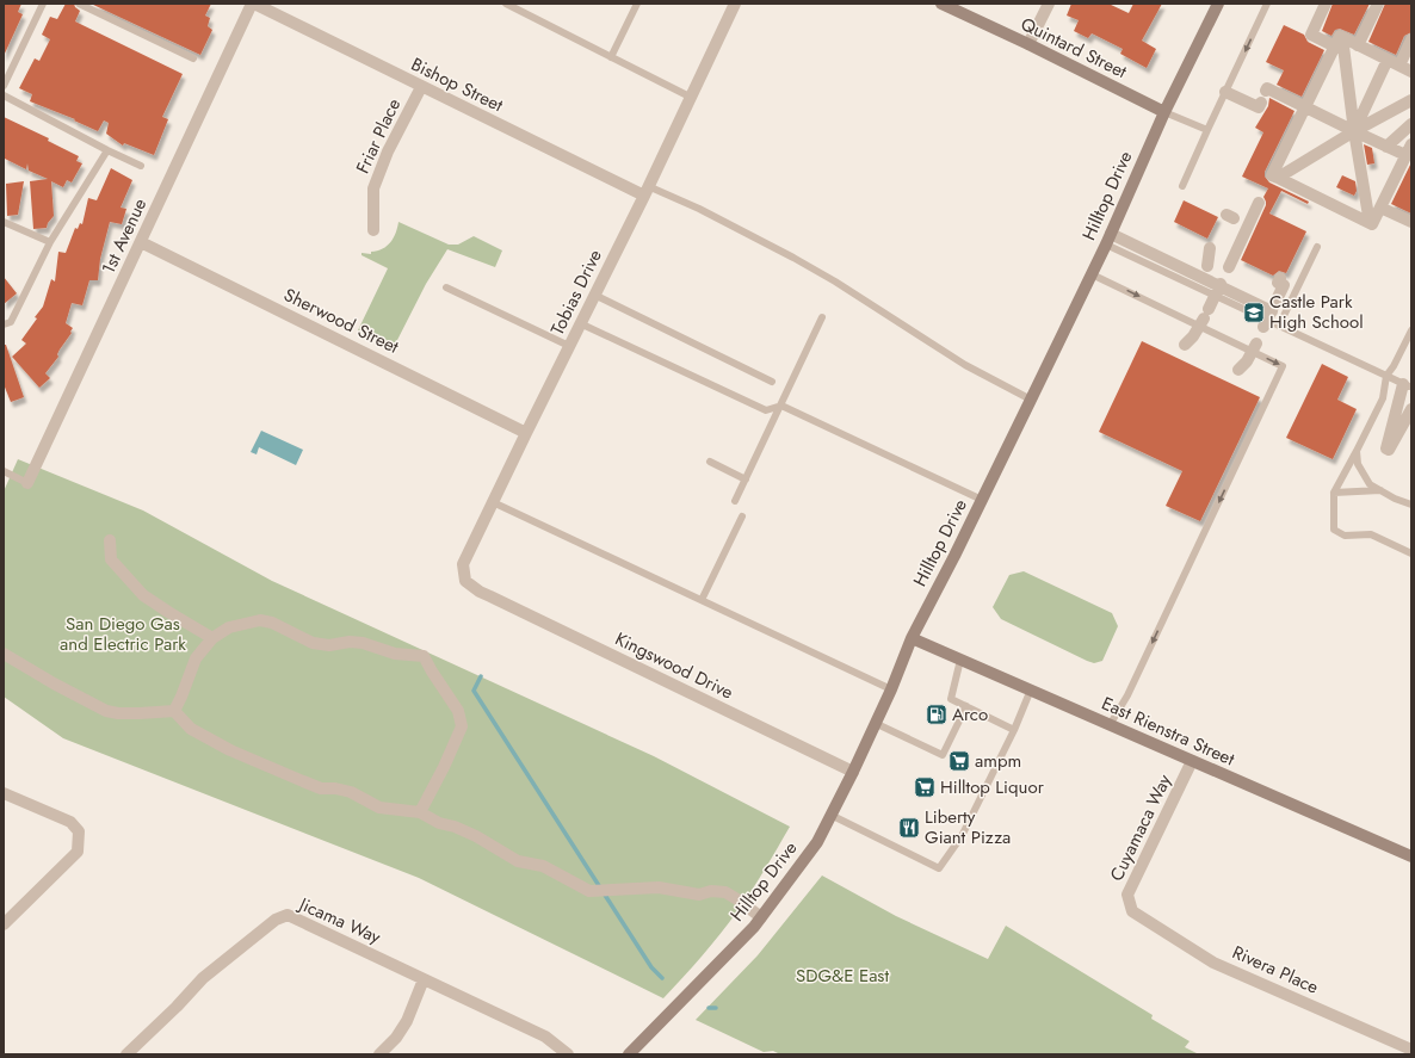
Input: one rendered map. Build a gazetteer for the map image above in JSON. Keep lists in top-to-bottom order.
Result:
{
  "streets": {
    "main road": ["Quintard Street", "Hilltop Drive", "East Rienstra Street"],
    "street": [
      "Bishop Street",
      "Friar Place",
      "1st Avenue",
      "Tobias Drive",
      "Sherwood Street",
      "Kingswood Drive",
      "Cuyamaca Way",
      "Jicama Way",
      "Rivera Place"
    ]
  },
  "crossings": [
    ["Quintard Street", "Hilltop Drive"],
    ["Bishop Street", "Friar Place"],
    ["Bishop Street", "1st Avenue"],
    ["Bishop Street", "Tobias Drive"],
    ["Hilltop Drive", "Kingswood Drive"],
    ["Hilltop Drive", "East Rienstra Street"],
    ["1st Avenue", "Sherwood Street"],
    ["Tobias Drive", "Sherwood Street"],
    ["Tobias Drive", "Kingswood Drive"],
    ["East Rienstra Street", "Cuyamaca Way"],
    ["Cuyamaca Way", "Rivera Place"]
  ],
  "parks": ["San Diego Gas and Electric Park", "SDG&E East"],
  "places": {
    "school or university": ["Castle Park High School"],
    "fuel station": ["Arco"],
    "supermarket": ["ampm", "Hilltop Liquor"],
    "restaurant": ["Liberty Giant Pizza"]
  }
}
